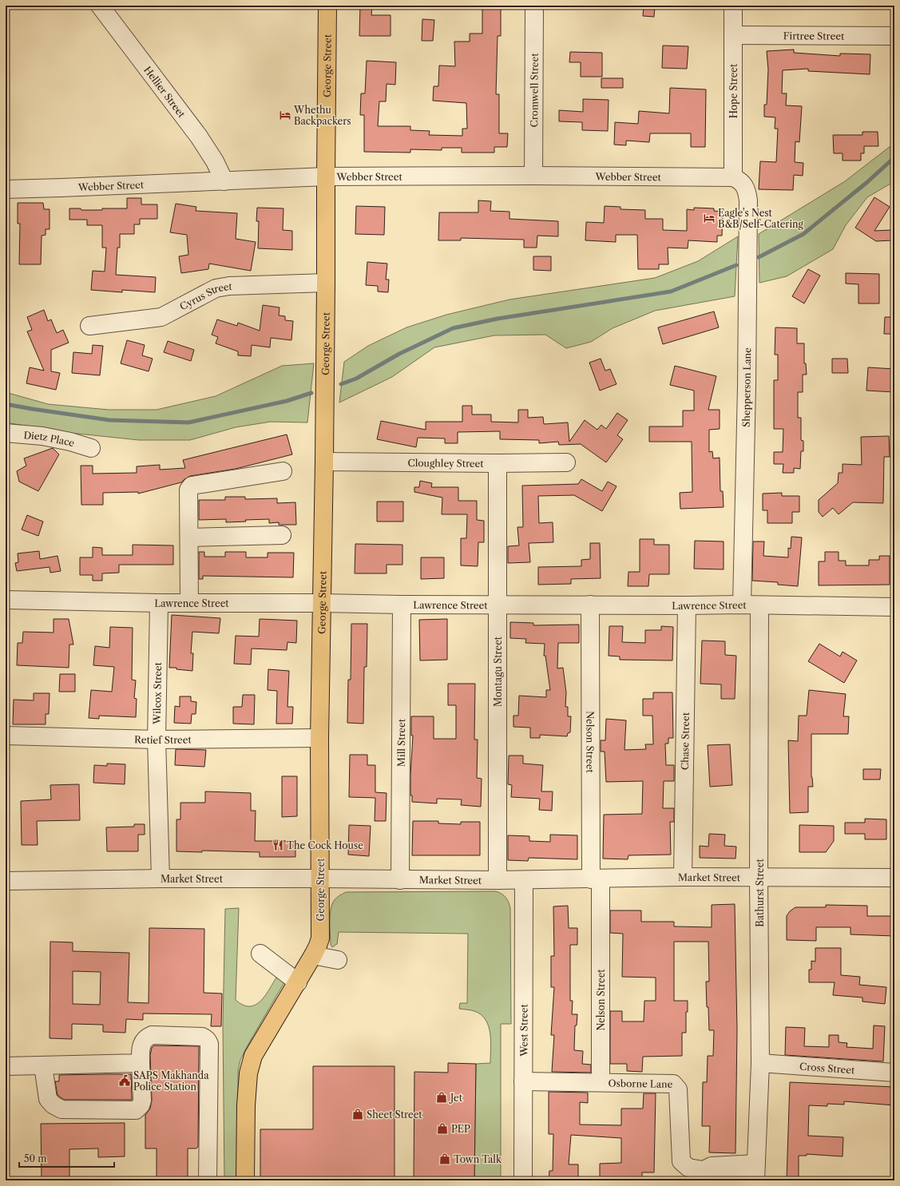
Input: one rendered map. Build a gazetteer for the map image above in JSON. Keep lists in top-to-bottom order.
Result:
{
  "streets": {
    "main road": ["George Street"],
    "street": [
      "Firtree Street",
      "Cromwell Street",
      "Hope Street",
      "Hellier Street",
      "Webber Street",
      "Cyrus Street",
      "Shepperson Lane",
      "Dietz Place",
      "Cloughley Street",
      "Lawrence Street",
      "Montagu Street",
      "Wilcox Street",
      "Retief Street",
      "Chase Street",
      "Nelson Street",
      "Mill Street",
      "Market Street",
      "Bathurst Street",
      "West Street",
      "Cross Street",
      "Osborne Lane"
    ]
  },
  "crossings": [
    ["Firtree Street", "Hope Street"],
    ["George Street", "Webber Street"],
    ["George Street", "Cyrus Street"],
    ["George Street", "Cloughley Street"],
    ["George Street", "Lawrence Street"],
    ["George Street", "Retief Street"],
    ["George Street", "Market Street"],
    ["Cromwell Street", "Webber Street"],
    ["Hope Street", "Webber Street"],
    ["Hope Street", "Shepperson Lane"],
    ["Hellier Street", "Webber Street"],
    ["Webber Street", "Shepperson Lane"],
    ["Shepperson Lane", "Lawrence Street"],
    ["Cloughley Street", "Montagu Street"],
    ["Lawrence Street", "Montagu Street"],
    ["Lawrence Street", "Wilcox Street"],
    ["Lawrence Street", "Chase Street"],
    ["Lawrence Street", "Nelson Street"],
    ["Lawrence Street", "Mill Street"],
    ["Lawrence Street", "Bathurst Street"],
    ["Montagu Street", "Market Street"],
    ["Wilcox Street", "Retief Street"],
    ["Wilcox Street", "Market Street"],
    ["Chase Street", "Market Street"],
    ["Nelson Street", "Market Street"],
    ["Nelson Street", "Osborne Lane"],
    ["Mill Street", "Market Street"],
    ["Market Street", "Bathurst Street"],
    ["Market Street", "West Street"],
    ["Bathurst Street", "Cross Street"],
    ["Bathurst Street", "Osborne Lane"],
    ["West Street", "Osborne Lane"]
  ],
  "places": {
    "hotel": ["Whethu Backpackers", "Eagle's Nest B&B/Self-Catering"],
    "restaurant": ["The Cock House"],
    "public building": ["SAPS Makhanda Police Station"],
    "shop": [
      "Jet",
      "Sheet Street",
      "PEP",
      "Town Talk"
    ]
  },
  "scale_bar": "50 m"
}
